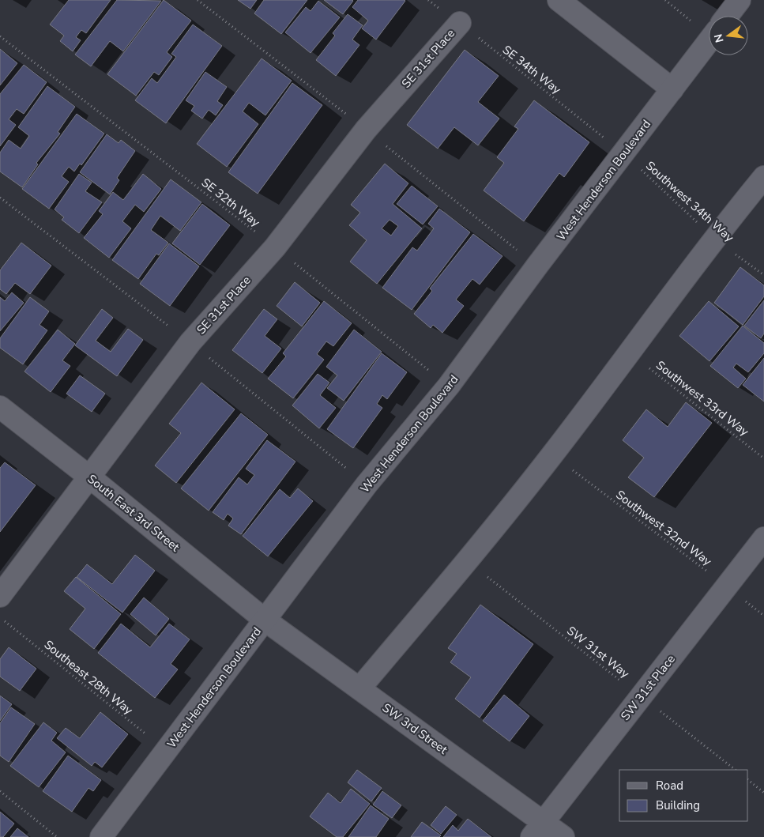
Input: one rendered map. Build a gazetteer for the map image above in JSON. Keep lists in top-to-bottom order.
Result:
{
  "streets": {
    "street": [
      "SE 31st Place",
      "West Henderson Boulevard",
      "South East 3rd Street",
      "SW 31st Place",
      "SW 3rd Street"
    ],
    "path": [
      "SE 34th Way",
      "Southwest 34th Way",
      "SE 32th Way",
      "Southwest 33rd Way",
      "Southwest 32nd Way",
      "SW 31st Way",
      "Southeast 28th Way"
    ]
  },
  "crossings": [
    ["SE 31st Place", "SE 34th Way"],
    ["SE 31st Place", "SE 32th Way"],
    ["SE 31st Place", "South East 3rd Street"],
    ["SE 34th Way", "West Henderson Boulevard"],
    ["SE 34th Way", "Southwest 34th Way"],
    ["West Henderson Boulevard", "Southwest 34th Way"],
    ["West Henderson Boulevard", "SE 32th Way"],
    ["West Henderson Boulevard", "South East 3rd Street"],
    ["West Henderson Boulevard", "Southeast 28th Way"],
    ["West Henderson Boulevard", "SW 3rd Street"],
    ["South East 3rd Street", "SW 3rd Street"],
    ["Southwest 32nd Way", "SW 31st Place"],
    ["SW 31st Way", "SW 31st Place"],
    ["SW 31st Place", "SW 3rd Street"]
  ],
  "legend": ["Road", "Building"],
  "north": "left"
}
